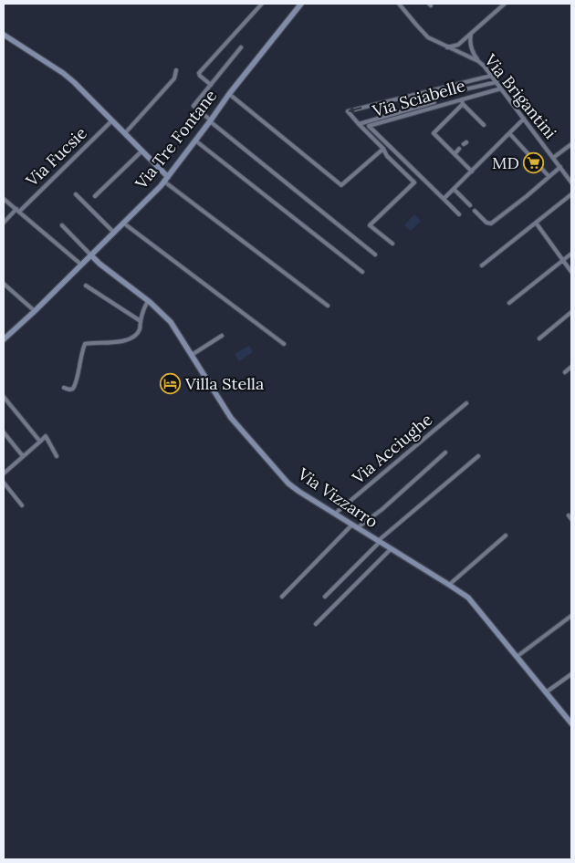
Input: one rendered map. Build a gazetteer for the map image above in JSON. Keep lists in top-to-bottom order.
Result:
{
  "streets": {
    "street": [
      "Via Brigantini",
      "Via Sciabelle",
      "Via Tre Fontane",
      "Via Fucsie",
      "Via Acciughe",
      "Via Vizzarro"
    ]
  },
  "crossings": [
    ["Via Brigantini", "Via Sciabelle"],
    ["Via Tre Fontane", "Via Vizzarro"],
    ["Via Acciughe", "Via Vizzarro"]
  ],
  "places": {
    "supermarket": ["MD"],
    "hotel": ["Villa Stella"]
  }
}
